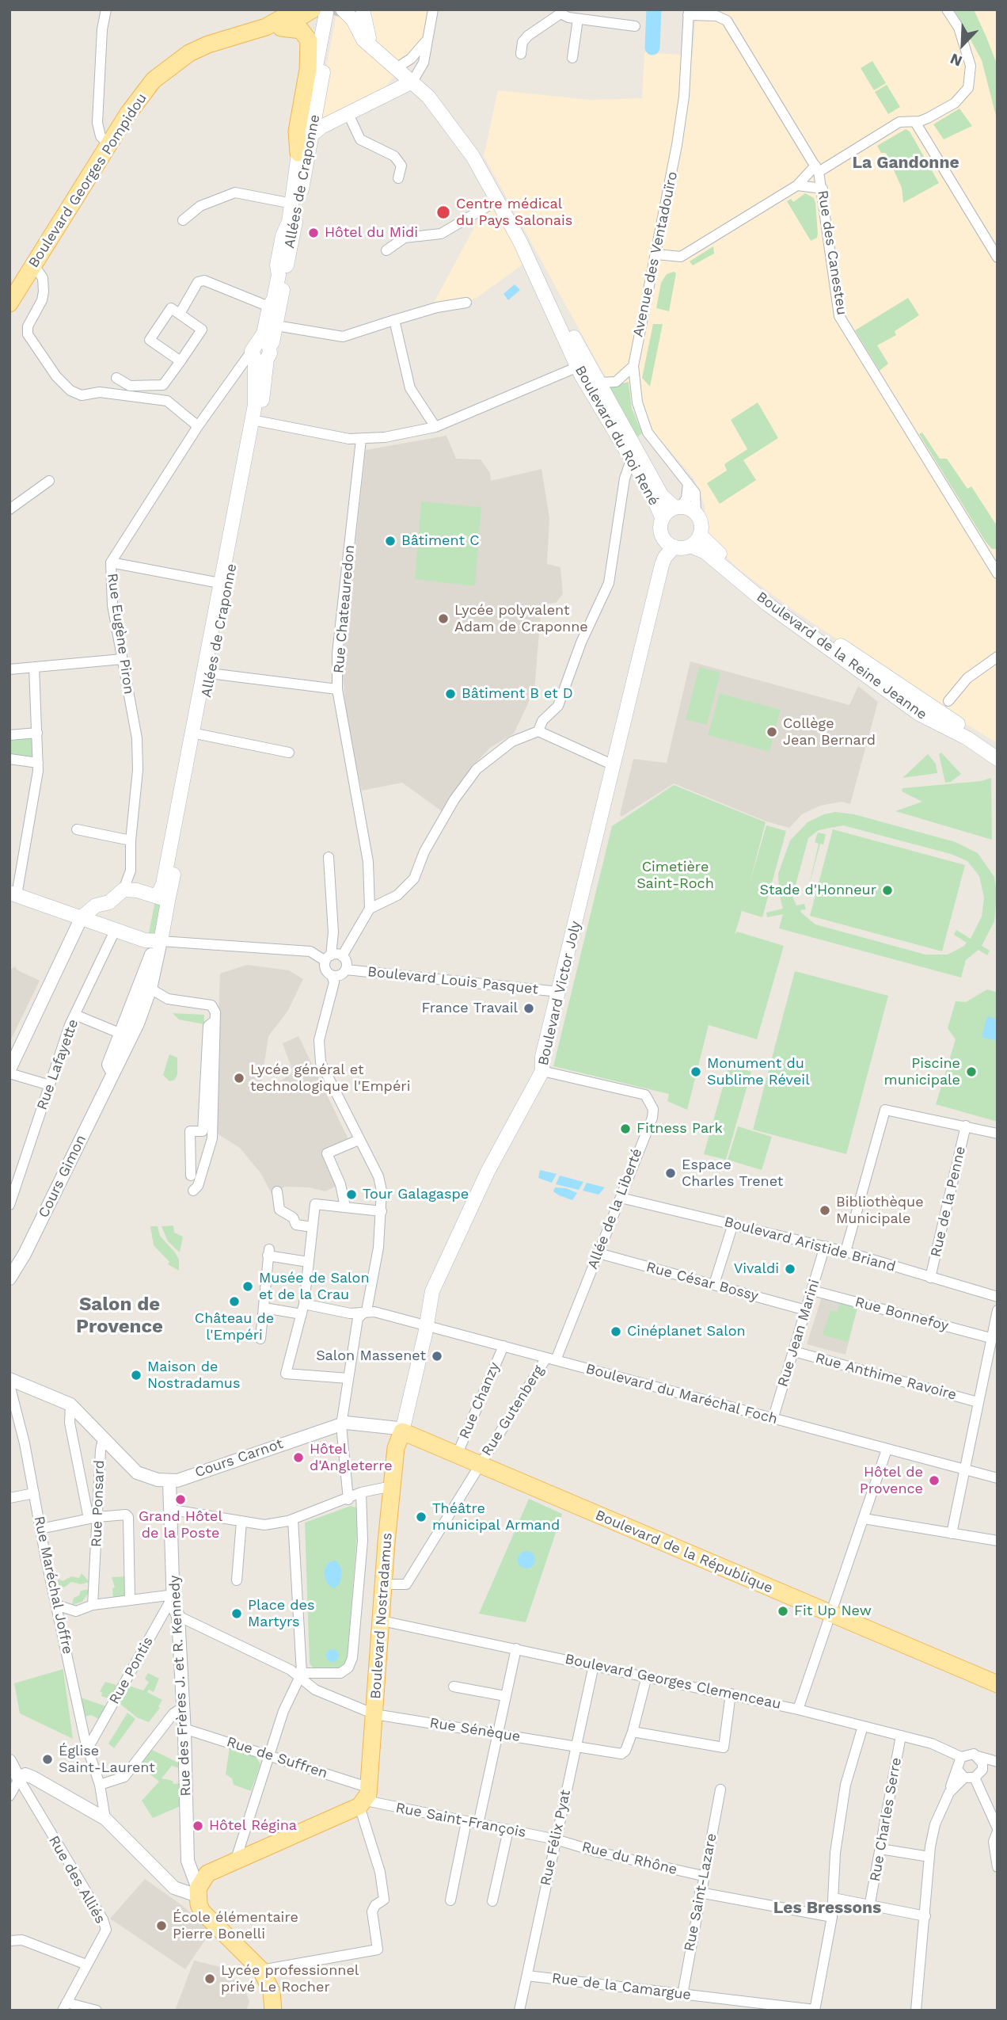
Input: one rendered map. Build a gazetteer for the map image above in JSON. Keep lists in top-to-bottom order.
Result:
{
  "streets": {
    "main road": [
      "Boulevard Georges Pompidou",
      "Allées de Craponne",
      "Boulevard du Roi René",
      "Boulevard de la Reine Jeanne",
      "Boulevard Victor Joly",
      "Boulevard de la République",
      "Boulevard Nostradamus"
    ],
    "street": [
      "Rue des Canesteu",
      "Avenue des Ventadouïro",
      "Rue Chateauredon",
      "Rue Eugène Piron",
      "Boulevard Louis Pasquet",
      "Rue Lafayette",
      "Cours Gimon",
      "Rue de la Penne",
      "Allée de la Liberté",
      "Boulevard Aristide Briand",
      "Rue César Bossy",
      "Rue Bonnefoy",
      "Rue Jean Marini",
      "Rue Anthime Ravoire",
      "Boulevard du Maréchal Foch",
      "Rue Chanzy",
      "Rue Gutenberg",
      "Cours Carnot",
      "Rue Ponsard",
      "Rue Maréchal Joffre",
      "Rue Pontis",
      "Boulevard Georges Clemenceau",
      "Rue des Frères J. et R. Kennedy",
      "Rue Sénèque",
      "Rue de Suffren",
      "Rue Charles Serre",
      "Rue Saint-François",
      "Rue Félix Pyat",
      "Rue du Rhône",
      "Rue des Alliés",
      "Rue Saint-Lazare",
      "Rue de la Camargue"
    ]
  },
  "crossings": [
    ["Boulevard Georges Pompidou", "Allées de Craponne"],
    ["Boulevard Georges Pompidou", "Boulevard du Roi René"],
    ["Allées de Craponne", "Boulevard du Roi René"],
    ["Allées de Craponne", "Rue Eugène Piron"],
    ["Allées de Craponne", "Rue Lafayette"],
    ["Allées de Craponne", "Cours Gimon"],
    ["Rue des Canesteu", "Avenue des Ventadouïro"],
    ["Boulevard du Roi René", "Boulevard de la Reine Jeanne"],
    ["Boulevard du Roi René", "Boulevard Victor Joly"],
    ["Rue Eugène Piron", "Rue Lafayette"],
    ["Rue Eugène Piron", "Cours Gimon"],
    ["Boulevard de la Reine Jeanne", "Boulevard Victor Joly"],
    ["Boulevard Louis Pasquet", "Boulevard Victor Joly"],
    ["Boulevard Victor Joly", "Allée de la Liberté"],
    ["Boulevard Victor Joly", "Boulevard du Maréchal Foch"],
    ["Boulevard Victor Joly", "Boulevard de la République"],
    ["Boulevard Victor Joly", "Boulevard Nostradamus"],
    ["Rue Lafayette", "Cours Gimon"],
    ["Rue de la Penne", "Boulevard Aristide Briand"],
    ["Allée de la Liberté", "Boulevard Aristide Briand"],
    ["Allée de la Liberté", "Rue César Bossy"],
    ["Allée de la Liberté", "Boulevard du Maréchal Foch"],
    ["Allée de la Liberté", "Rue Gutenberg"],
    ["Boulevard Aristide Briand", "Rue Jean Marini"],
    ["Rue César Bossy", "Rue Jean Marini"],
    ["Rue Bonnefoy", "Rue Jean Marini"],
    ["Rue Jean Marini", "Rue Anthime Ravoire"],
    ["Rue Jean Marini", "Boulevard du Maréchal Foch"],
    ["Boulevard du Maréchal Foch", "Rue Chanzy"],
    ["Boulevard du Maréchal Foch", "Rue Gutenberg"],
    ["Rue Chanzy", "Boulevard de la République"],
    ["Rue Gutenberg", "Boulevard de la République"],
    ["Rue Gutenberg", "Boulevard Nostradamus"],
    ["Cours Carnot", "Rue des Frères J. et R. Kennedy"],
    ["Boulevard de la République", "Boulevard Nostradamus"],
    ["Rue Maréchal Joffre", "Rue Pontis"],
    ["Boulevard Nostradamus", "Boulevard Georges Clemenceau"],
    ["Boulevard Nostradamus", "Rue Sénèque"],
    ["Boulevard Nostradamus", "Rue de Suffren"],
    ["Boulevard Nostradamus", "Rue Saint-François"],
    ["Rue Pontis", "Rue des Frères J. et R. Kennedy"],
    ["Boulevard Georges Clemenceau", "Rue Charles Serre"],
    ["Boulevard Georges Clemenceau", "Rue Félix Pyat"],
    ["Rue des Frères J. et R. Kennedy", "Rue Sénèque"],
    ["Rue des Frères J. et R. Kennedy", "Rue de Suffren"],
    ["Rue Sénèque", "Rue Félix Pyat"],
    ["Rue de Suffren", "Rue Saint-François"],
    ["Rue Saint-François", "Rue Félix Pyat"],
    ["Rue Saint-François", "Rue du Rhône"],
    ["Rue Félix Pyat", "Rue du Rhône"],
    ["Rue Félix Pyat", "Rue de la Camargue"],
    ["Rue du Rhône", "Rue Saint-Lazare"],
    ["Rue Saint-Lazare", "Rue de la Camargue"]
  ],
  "districts": ["La Gandonne", "Salon de Provence", "Les Bressons"],
  "parks": ["Cimetière Saint-Roch"],
  "places": [
    "Centre médical du Pays Salonais",
    "Hôtel du Midi",
    "Bâtiment C",
    "Lycée polyvalent Adam de Craponne",
    "Bâtiment B et D",
    "Collège Jean Bernard",
    "Stade d'Honneur",
    "France Travail",
    "Monument du Sublime Réveil",
    "Piscine municipale",
    "Lycée général et technologique l'Empéri",
    "Fitness Park",
    "Espace Charles Trenet",
    "Tour Galagaspe",
    "Bibliothèque Municipale",
    "Vivaldi",
    "Musée de Salon et de la Crau",
    "Château de l'Empéri",
    "Cinéplanet Salon",
    "Salon Massenet",
    "Maison de Nostradamus",
    "Hôtel d'Angleterre",
    "Hôtel de Provence",
    "Grand Hôtel de la Poste",
    "Théâtre municipal Armand",
    "Fit Up New",
    "Place des Martyrs",
    "Église Saint-Laurent",
    "Hôtel Régina",
    "École élémentaire Pierre Bonelli",
    "Lycée professionnel privé Le Rocher"
  ],
  "north": "bottom left"
}
